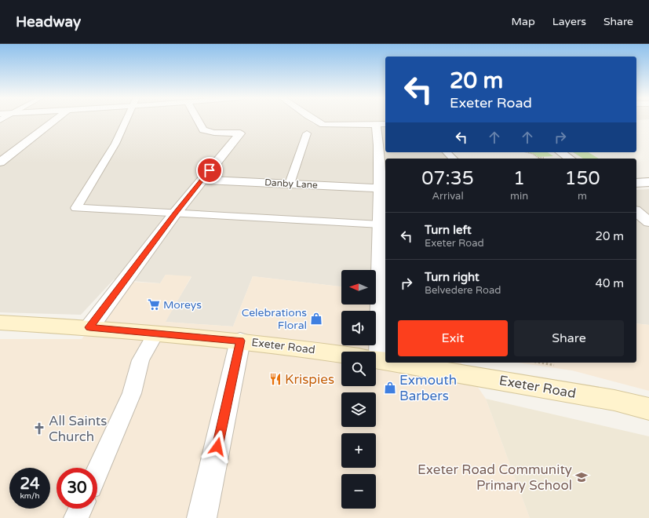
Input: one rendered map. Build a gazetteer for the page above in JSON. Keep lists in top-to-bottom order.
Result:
{
  "streets": {
    "street": ["Danby Lane", "Exeter Road"]
  },
  "places": {
    "supermarket": ["Moreys"],
    "shop": ["Celebrations Floral", "Exmouth Barbers"],
    "restaurant": ["Krispies"],
    "church": ["All Saints Church"],
    "school or university": ["Exeter Road Community Primary School"]
  },
  "north": "left",
  "page": {
    "header": "Headway",
    "nav": ["Map", "Layers", "Share"],
    "turn": ["20 m", "Exeter Road"],
    "eta": [
      "07:35",
      "Arrival",
      "1",
      "min",
      "150",
      "m"
    ],
    "list": [
      {
        "name": "Turn left",
        "note": "Exeter Road",
        "value": "20 m"
      },
      {
        "name": "Turn right",
        "note": "Belvedere Road",
        "value": "40 m"
      }
    ],
    "map_buttons": ["+", "−"],
    "buttons": ["Exit", "Share"],
    "speed": "24 km/h",
    "limit": "30"
  }
}
